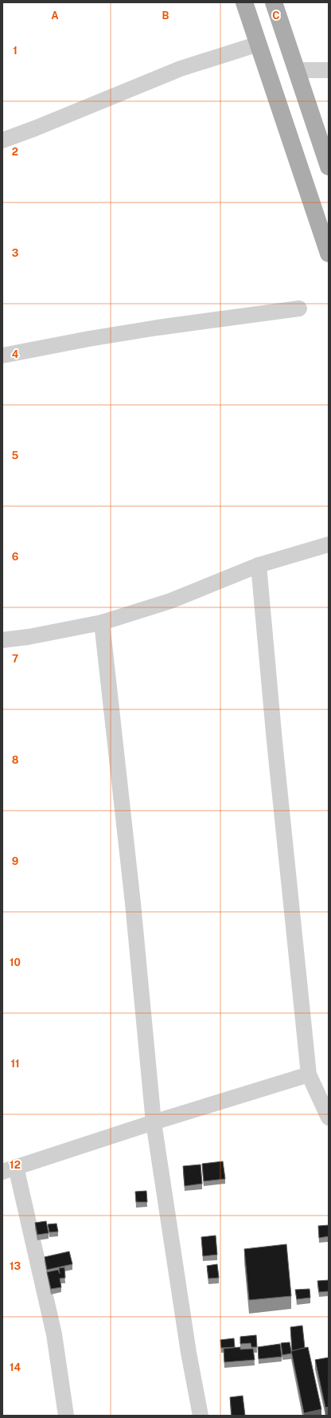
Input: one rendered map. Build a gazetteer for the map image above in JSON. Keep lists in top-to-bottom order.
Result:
{
  "grid": {
    "columns": ["A", "B", "C"],
    "rows": [
      "1",
      "2",
      "3",
      "4",
      "5",
      "6",
      "7",
      "8",
      "9",
      "10",
      "11",
      "12",
      "13",
      "14"
    ]
  }
}
